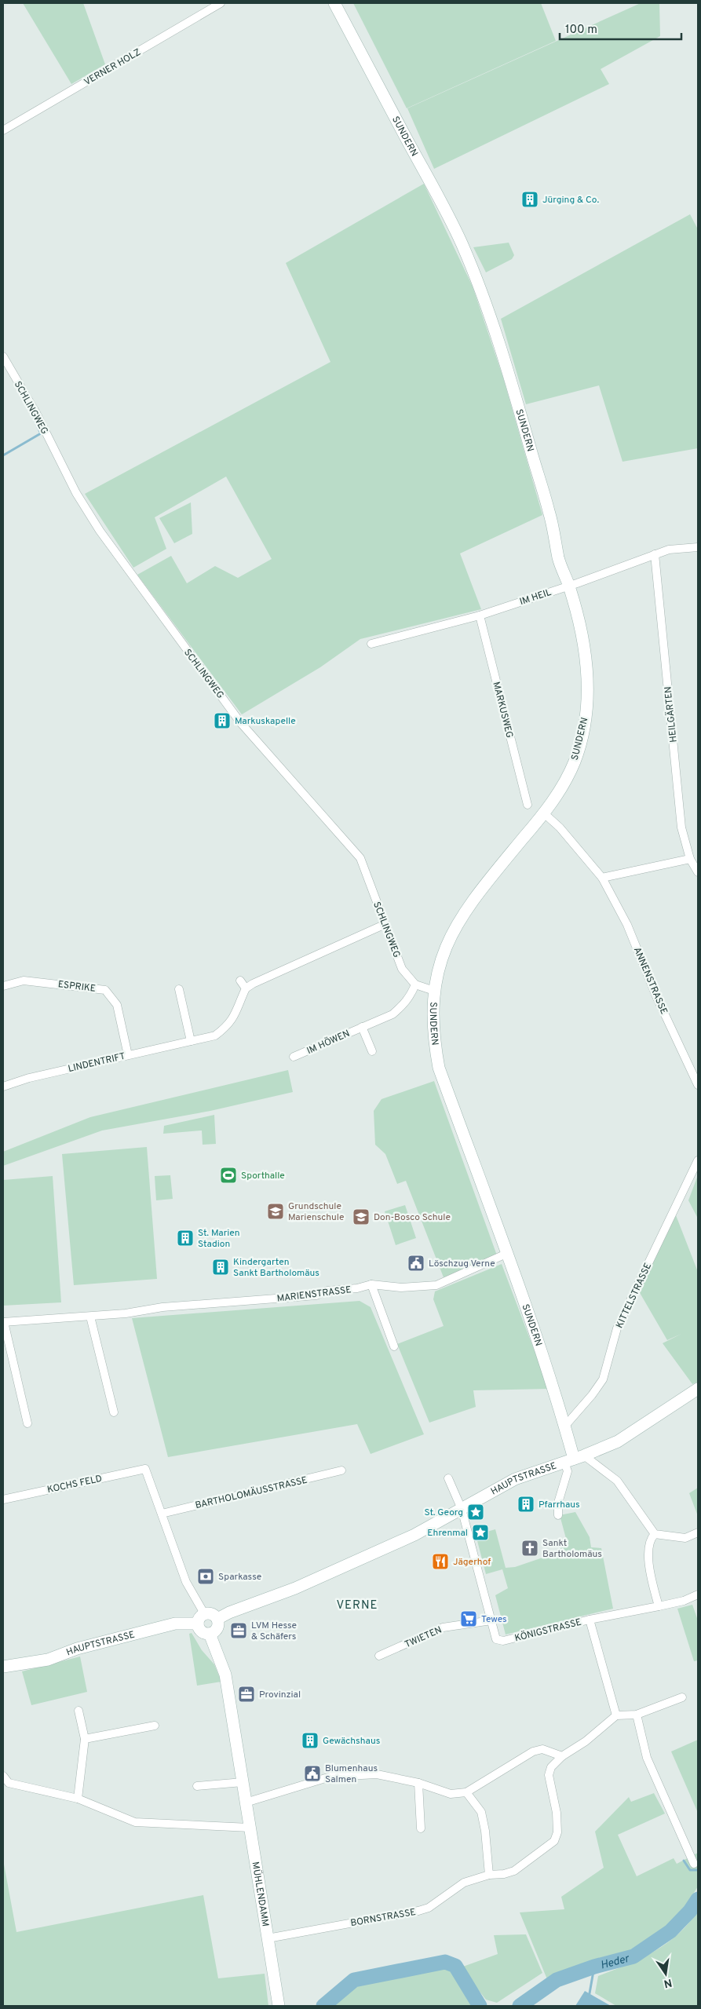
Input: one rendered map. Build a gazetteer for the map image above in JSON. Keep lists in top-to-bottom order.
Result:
{
  "streets": {
    "street": [
      "VERNER HOLZ",
      "SUNDERN",
      "SCHLINGWEG",
      "IM HEIL",
      "MARKUSWEG",
      "HEILGÄRTEN",
      "ANNENSTRASSE",
      "ESPRIKE",
      "IM HÖWEN",
      "LINDENTRIFT",
      "MARIENSTRASSE",
      "KITTELSTRASSE",
      "HAUPTSTRASSE",
      "KOCHS FELD",
      "BARTHOLOMÄUSSTRASSE",
      "KÖNIGSTRASSE",
      "TWIETEN",
      "MÜHLENDAMM",
      "BORNSTRASSE"
    ]
  },
  "crossings": [
    ["SUNDERN", "IM HEIL"],
    ["SUNDERN", "ANNENSTRASSE"],
    ["SUNDERN", "MARIENSTRASSE"],
    ["SUNDERN", "KITTELSTRASSE"],
    ["SUNDERN", "HAUPTSTRASSE"],
    ["SCHLINGWEG", "IM HÖWEN"],
    ["IM HEIL", "MARKUSWEG"],
    ["IM HEIL", "HEILGÄRTEN"],
    ["ESPRIKE", "LINDENTRIFT"],
    ["HAUPTSTRASSE", "KÖNIGSTRASSE"],
    ["HAUPTSTRASSE", "MÜHLENDAMM"],
    ["KOCHS FELD", "BARTHOLOMÄUSSTRASSE"],
    ["KÖNIGSTRASSE", "TWIETEN"],
    ["MÜHLENDAMM", "BORNSTRASSE"]
  ],
  "districts": ["VERNE"],
  "water": ["Heder"],
  "places": {
    "building": [
      "Jürging & Co.",
      "Markuskapelle",
      "St. Marien Stadion",
      "Kindergarten Sankt Bartholomäus",
      "Pfarrhaus",
      "Gewächshaus"
    ],
    "sports": ["Sporthalle"],
    "school or university": ["Grundschule Marienschule", "Don-Bosco Schule"],
    "public building": ["Löschzug Verne", "Blumenhaus Salmen"],
    "place": ["St. Georg", "Ehrenmal"],
    "church": ["Sankt Bartholomäus"],
    "restaurant": ["Jägerhof"],
    "bank": ["Sparkasse"],
    "supermarket": ["Tewes"],
    "office": ["LVM Hesse & Schäfers", "Provinzial"]
  },
  "scale_bar": "100 m",
  "north": "bottom"
}
